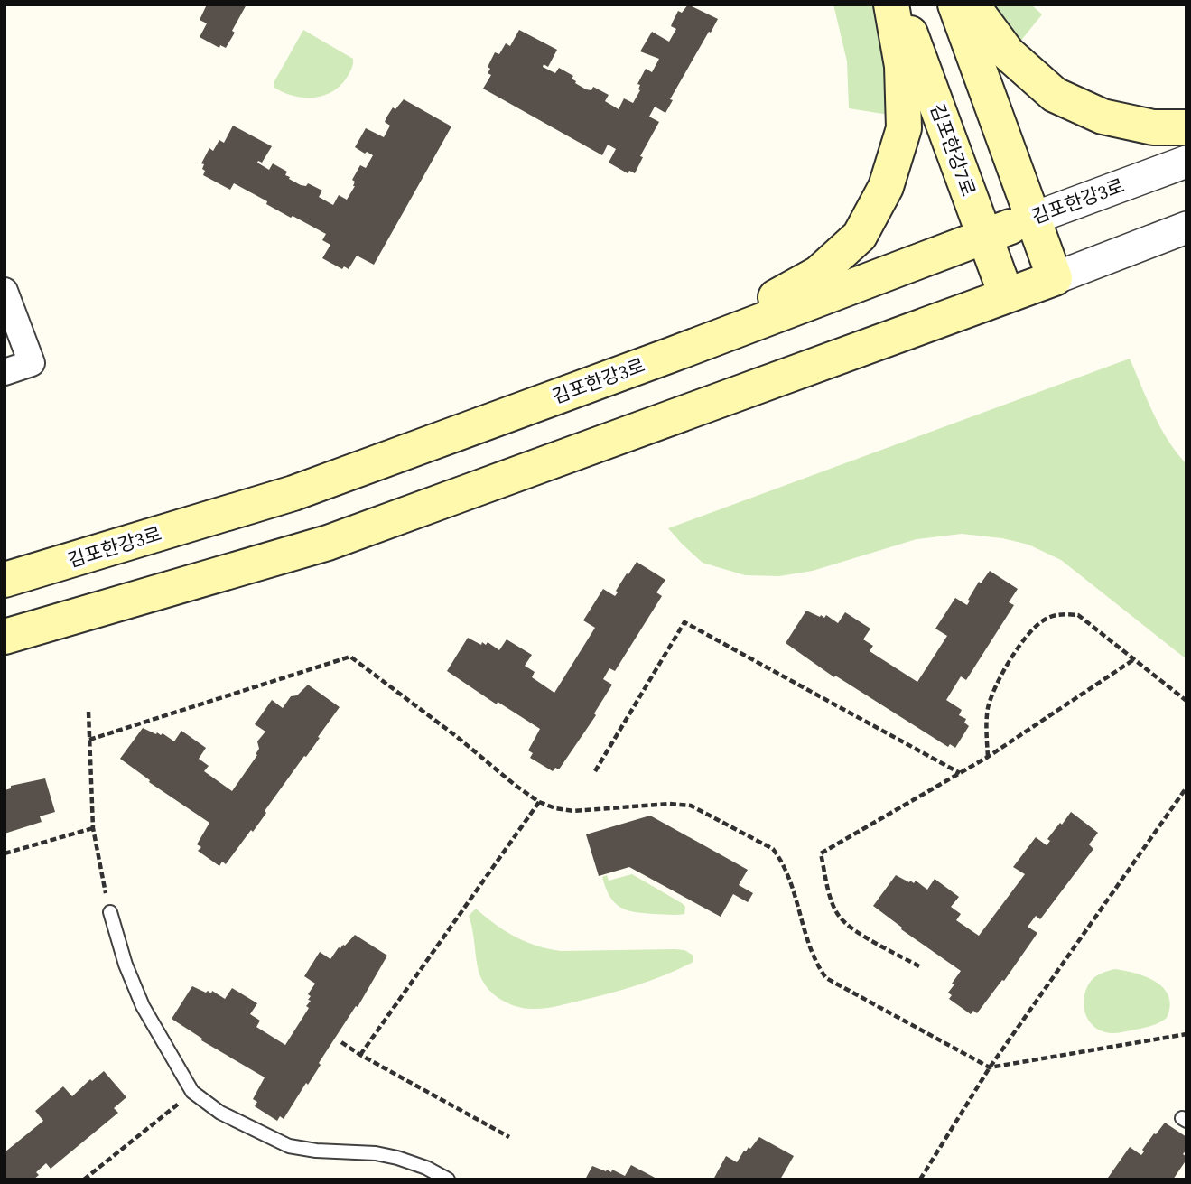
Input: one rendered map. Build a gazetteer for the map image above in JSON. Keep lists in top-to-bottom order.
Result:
{
  "streets": {
    "main road": ["김포한강7로", "김포한강3로"]
  },
  "crossings": [
    ["김포한강7로", "김포한강3로"]
  ]
}
